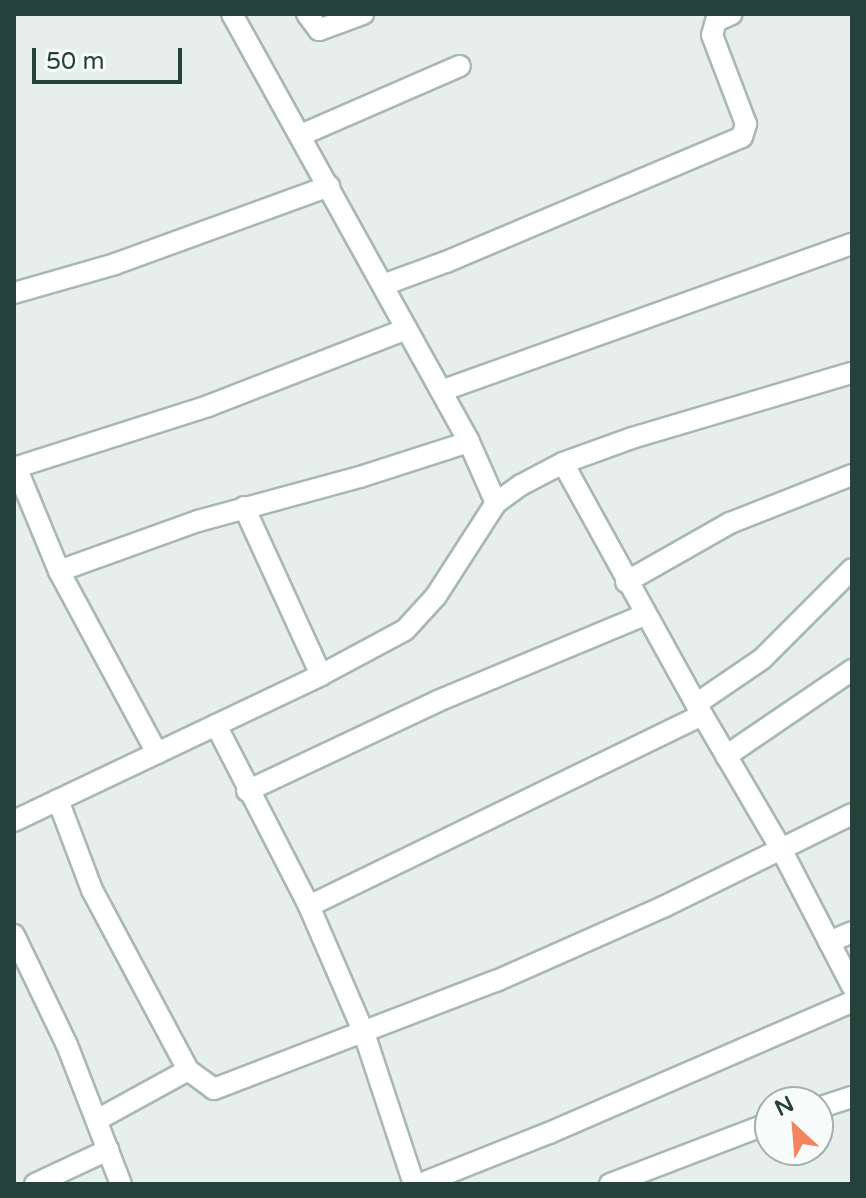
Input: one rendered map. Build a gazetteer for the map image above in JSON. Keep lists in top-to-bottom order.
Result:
{
  "scale_bar": "50 m",
  "north": "top left"
}
